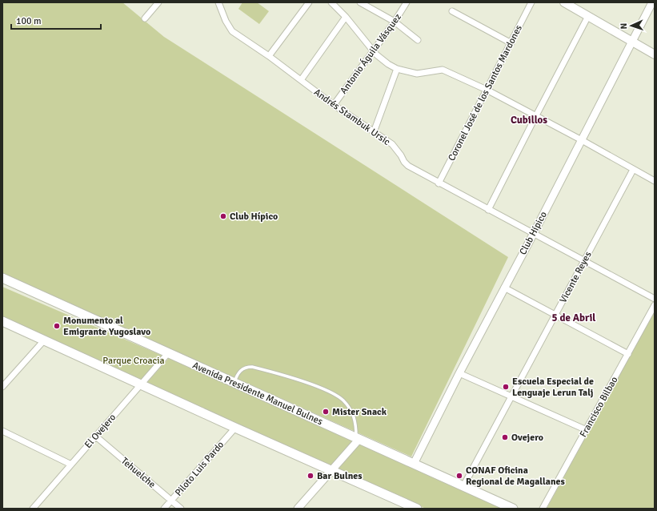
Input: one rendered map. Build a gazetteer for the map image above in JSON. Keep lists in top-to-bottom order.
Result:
{
  "streets": {
    "main road": ["Avenida Presidente Manuel Bulnes"],
    "street": [
      "Antonio Águila Vásquez",
      "Coronel José de los Santos Mardones",
      "Andrés Stambuk Ursic",
      "Club Hípico",
      "Vicente Reyes",
      "Francisco Bilbao",
      "El Ovejero",
      "Piloto Luis Pardo",
      "Tehuelche"
    ]
  },
  "crossings": [
    ["Antonio Águila Vásquez", "Andrés Stambuk Ursic"],
    ["Coronel José de los Santos Mardones", "Andrés Stambuk Ursic"],
    ["Andrés Stambuk Ursic", "Club Hípico"],
    ["Andrés Stambuk Ursic", "Vicente Reyes"],
    ["Club Hípico", "Avenida Presidente Manuel Bulnes"],
    ["Vicente Reyes", "Avenida Presidente Manuel Bulnes"],
    ["Avenida Presidente Manuel Bulnes", "El Ovejero"],
    ["El Ovejero", "Tehuelche"],
    ["Piloto Luis Pardo", "Tehuelche"]
  ],
  "districts": ["Cubillos", "5 de Abril"],
  "parks": ["Parque Croacia"],
  "places": [
    "Club Hípico",
    "Monumento al Emigrante Yugoslavo",
    "Escuela Especial de Lenguaje Lerun Talj",
    "Mister Snack",
    "Ovejero",
    "Bar Bulnes",
    "CONAF Oficina Regional de Magallanes"
  ],
  "scale_bar": "100 m",
  "north": "left"
}
